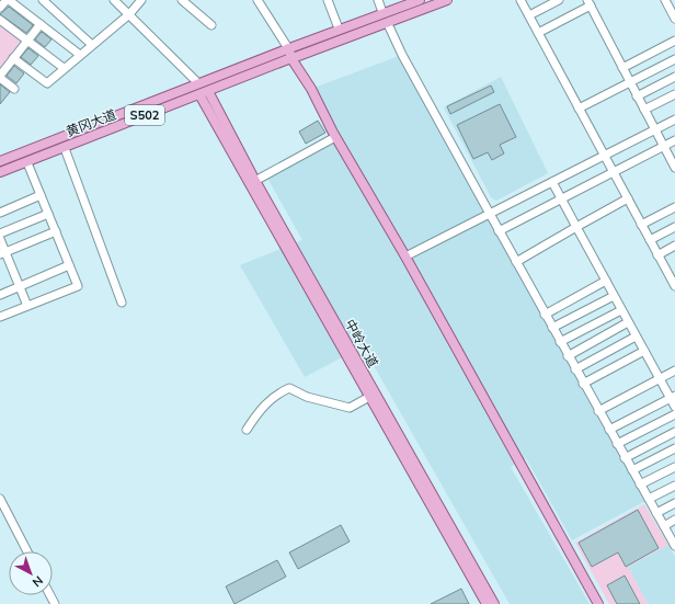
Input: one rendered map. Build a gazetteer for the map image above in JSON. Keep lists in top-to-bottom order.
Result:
{
  "streets": {
    "main road": ["S502", "黄冈大道", "中岭大道"]
  },
  "north": "bottom right"
}
